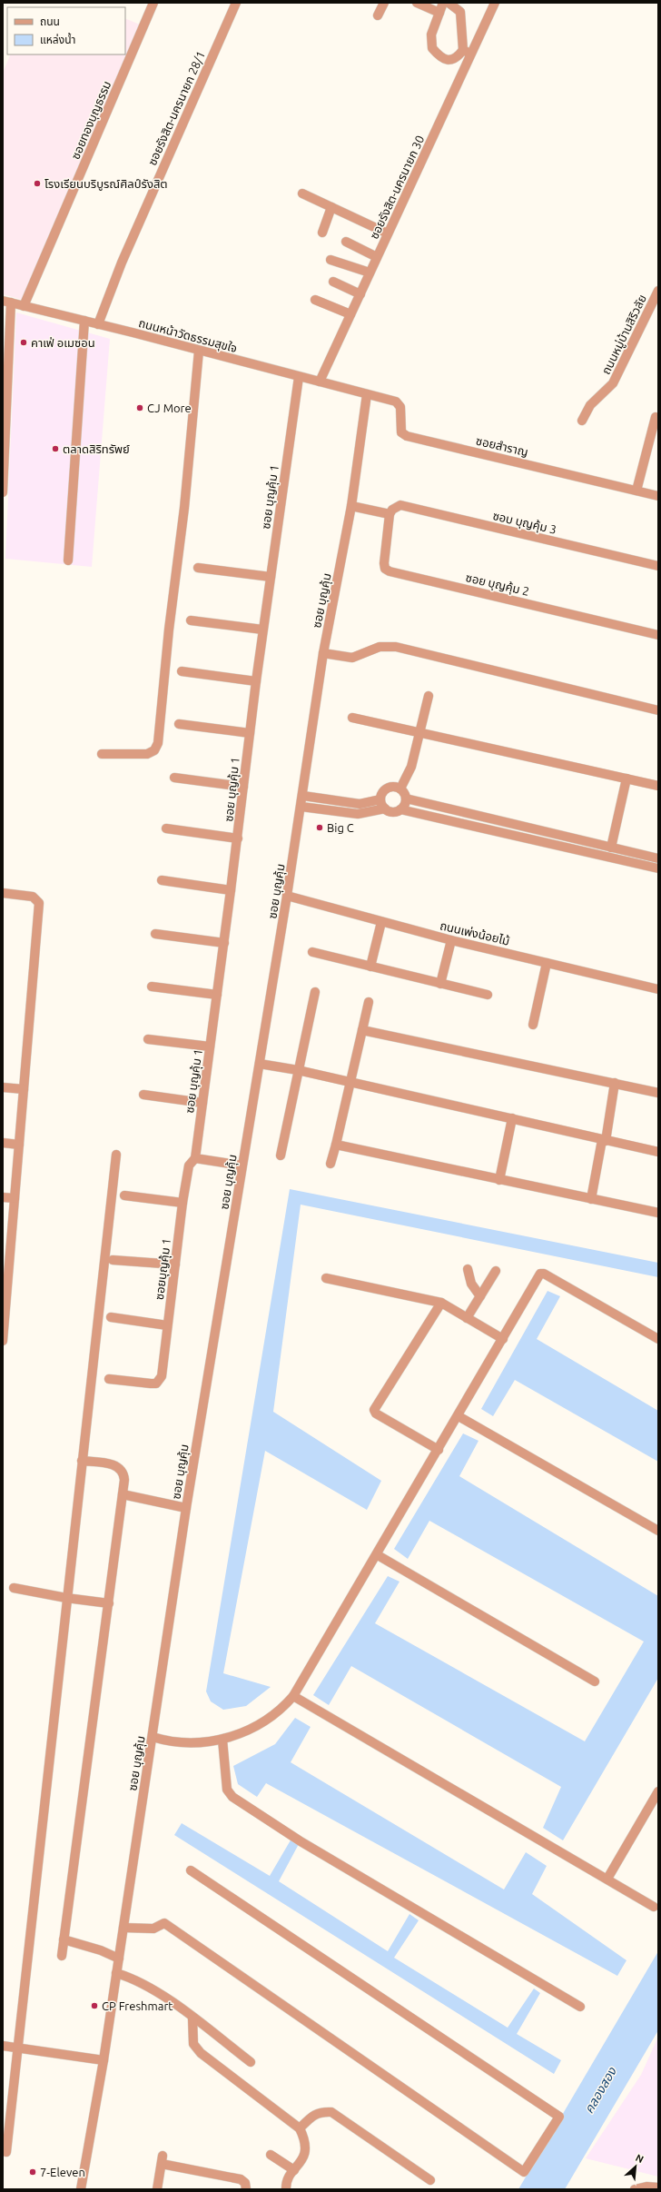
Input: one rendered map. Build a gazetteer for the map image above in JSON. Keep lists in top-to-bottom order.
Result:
{
  "streets": {
    "street": [
      "ซอยรังสิต-นครนายก 28/1",
      "ซอยทองบุญธรรม",
      "ซอยรังสิต-นครนายก 30",
      "ถนนหมู่บ้านสิริวลัย",
      "ถนนหน้าวัดธรรมสุขใจ",
      "ซอยสำราญ",
      "ซอย บุญคุ้ม 1",
      "ซอบ บุญคุ้ม 3",
      "ซอย บุญคุ้ม 2",
      "ซอย บุญคุ้ม",
      "ถนนเพ่งน้อยไม้",
      "ซอยบุญคุ้ม 1"
    ]
  },
  "crossings": [
    ["ซอยรังสิต-นครนายก 28/1", "ถนนหน้าวัดธรรมสุขใจ"],
    ["ซอยทองบุญธรรม", "ถนนหน้าวัดธรรมสุขใจ"],
    ["ซอยรังสิต-นครนายก 30", "ถนนหน้าวัดธรรมสุขใจ"],
    ["ถนนหน้าวัดธรรมสุขใจ", "ซอยสำราญ"],
    ["ถนนหน้าวัดธรรมสุขใจ", "ซอย บุญคุ้ม 1"],
    ["ถนนหน้าวัดธรรมสุขใจ", "ซอย บุญคุ้ม"],
    ["ซอยสำราญ", "ซอย บุญคุ้ม"],
    ["ซอย บุญคุ้ม 1", "ซอยบุญคุ้ม 1"],
    ["ซอบ บุญคุ้ม 3", "ซอย บุญคุ้ม 2"],
    ["ซอย บุญคุ้ม", "ถนนเพ่งน้อยไม้"]
  ],
  "water": ["คลองสอง"],
  "places": [
    "โรงเรียนบริบูรณ์ศิลป์รังสิต",
    "คาเฟ่ อเมซอน",
    "CJ More",
    "ตลาดสิริทรัพย์",
    "Big C",
    "CP Freshmart",
    "7-Eleven"
  ],
  "legend": ["ถนน", "แหล่งน้ำ"],
  "north": "top right"
}
